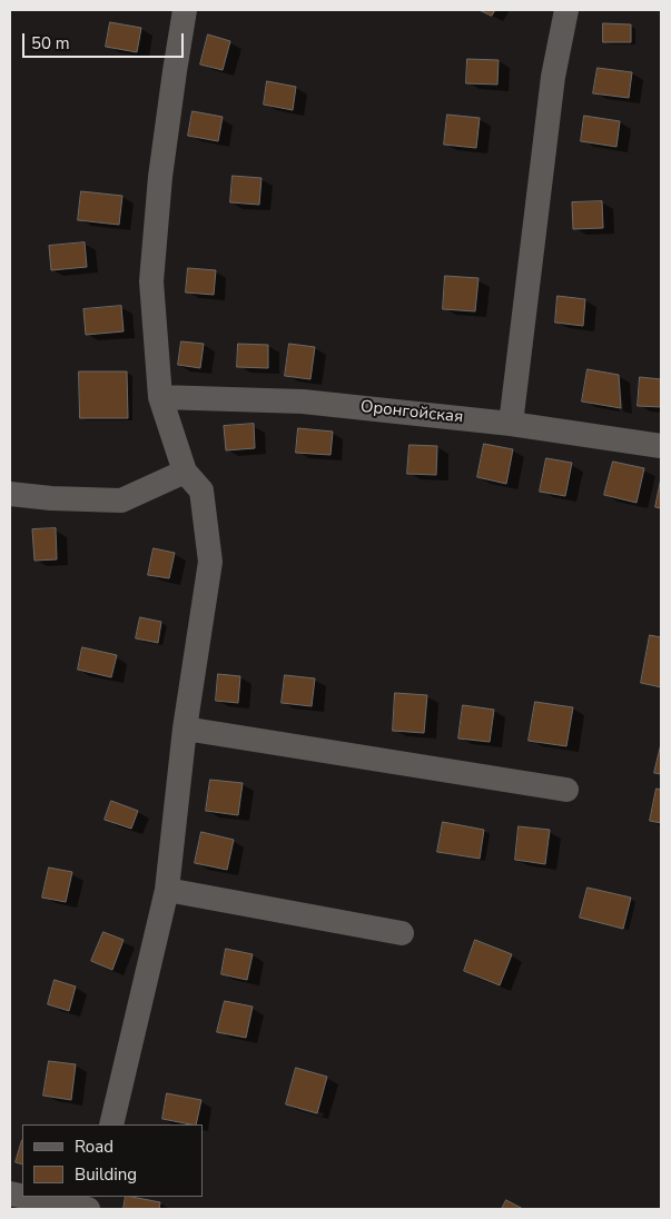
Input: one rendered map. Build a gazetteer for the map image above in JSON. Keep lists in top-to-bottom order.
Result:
{
  "streets": {
    "street": ["Оронгойская"]
  },
  "legend": ["Road", "Building"],
  "scale_bar": "50 m"
}
